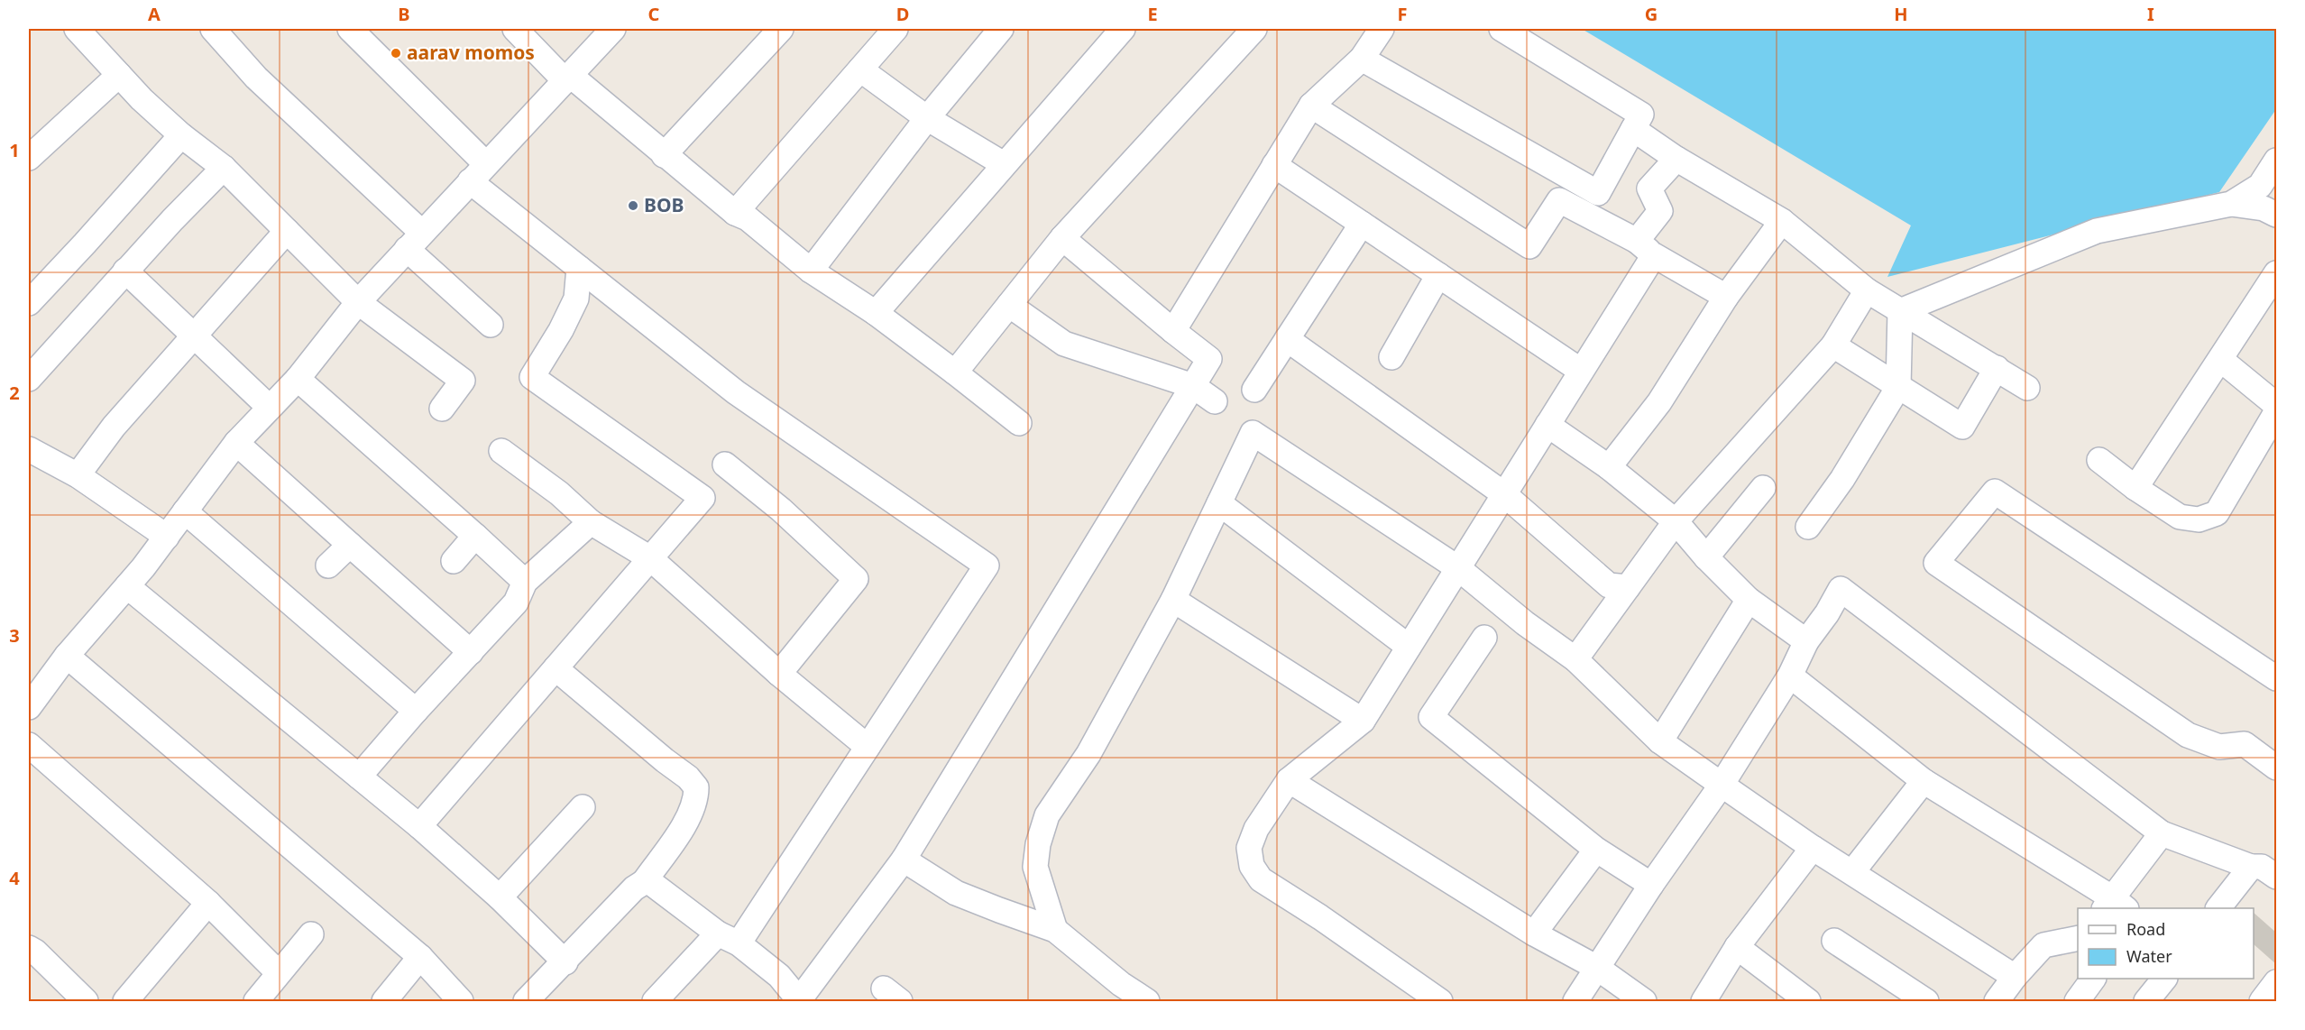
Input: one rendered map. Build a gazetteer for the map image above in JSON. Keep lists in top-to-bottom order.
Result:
{
  "places": ["aarav momos", "BOB"],
  "legend": ["Road", "Water"],
  "grid": {
    "columns": [
      "A",
      "B",
      "C",
      "D",
      "E",
      "F",
      "G",
      "H",
      "I"
    ],
    "rows": [
      "1",
      "2",
      "3",
      "4"
    ]
  }
}
